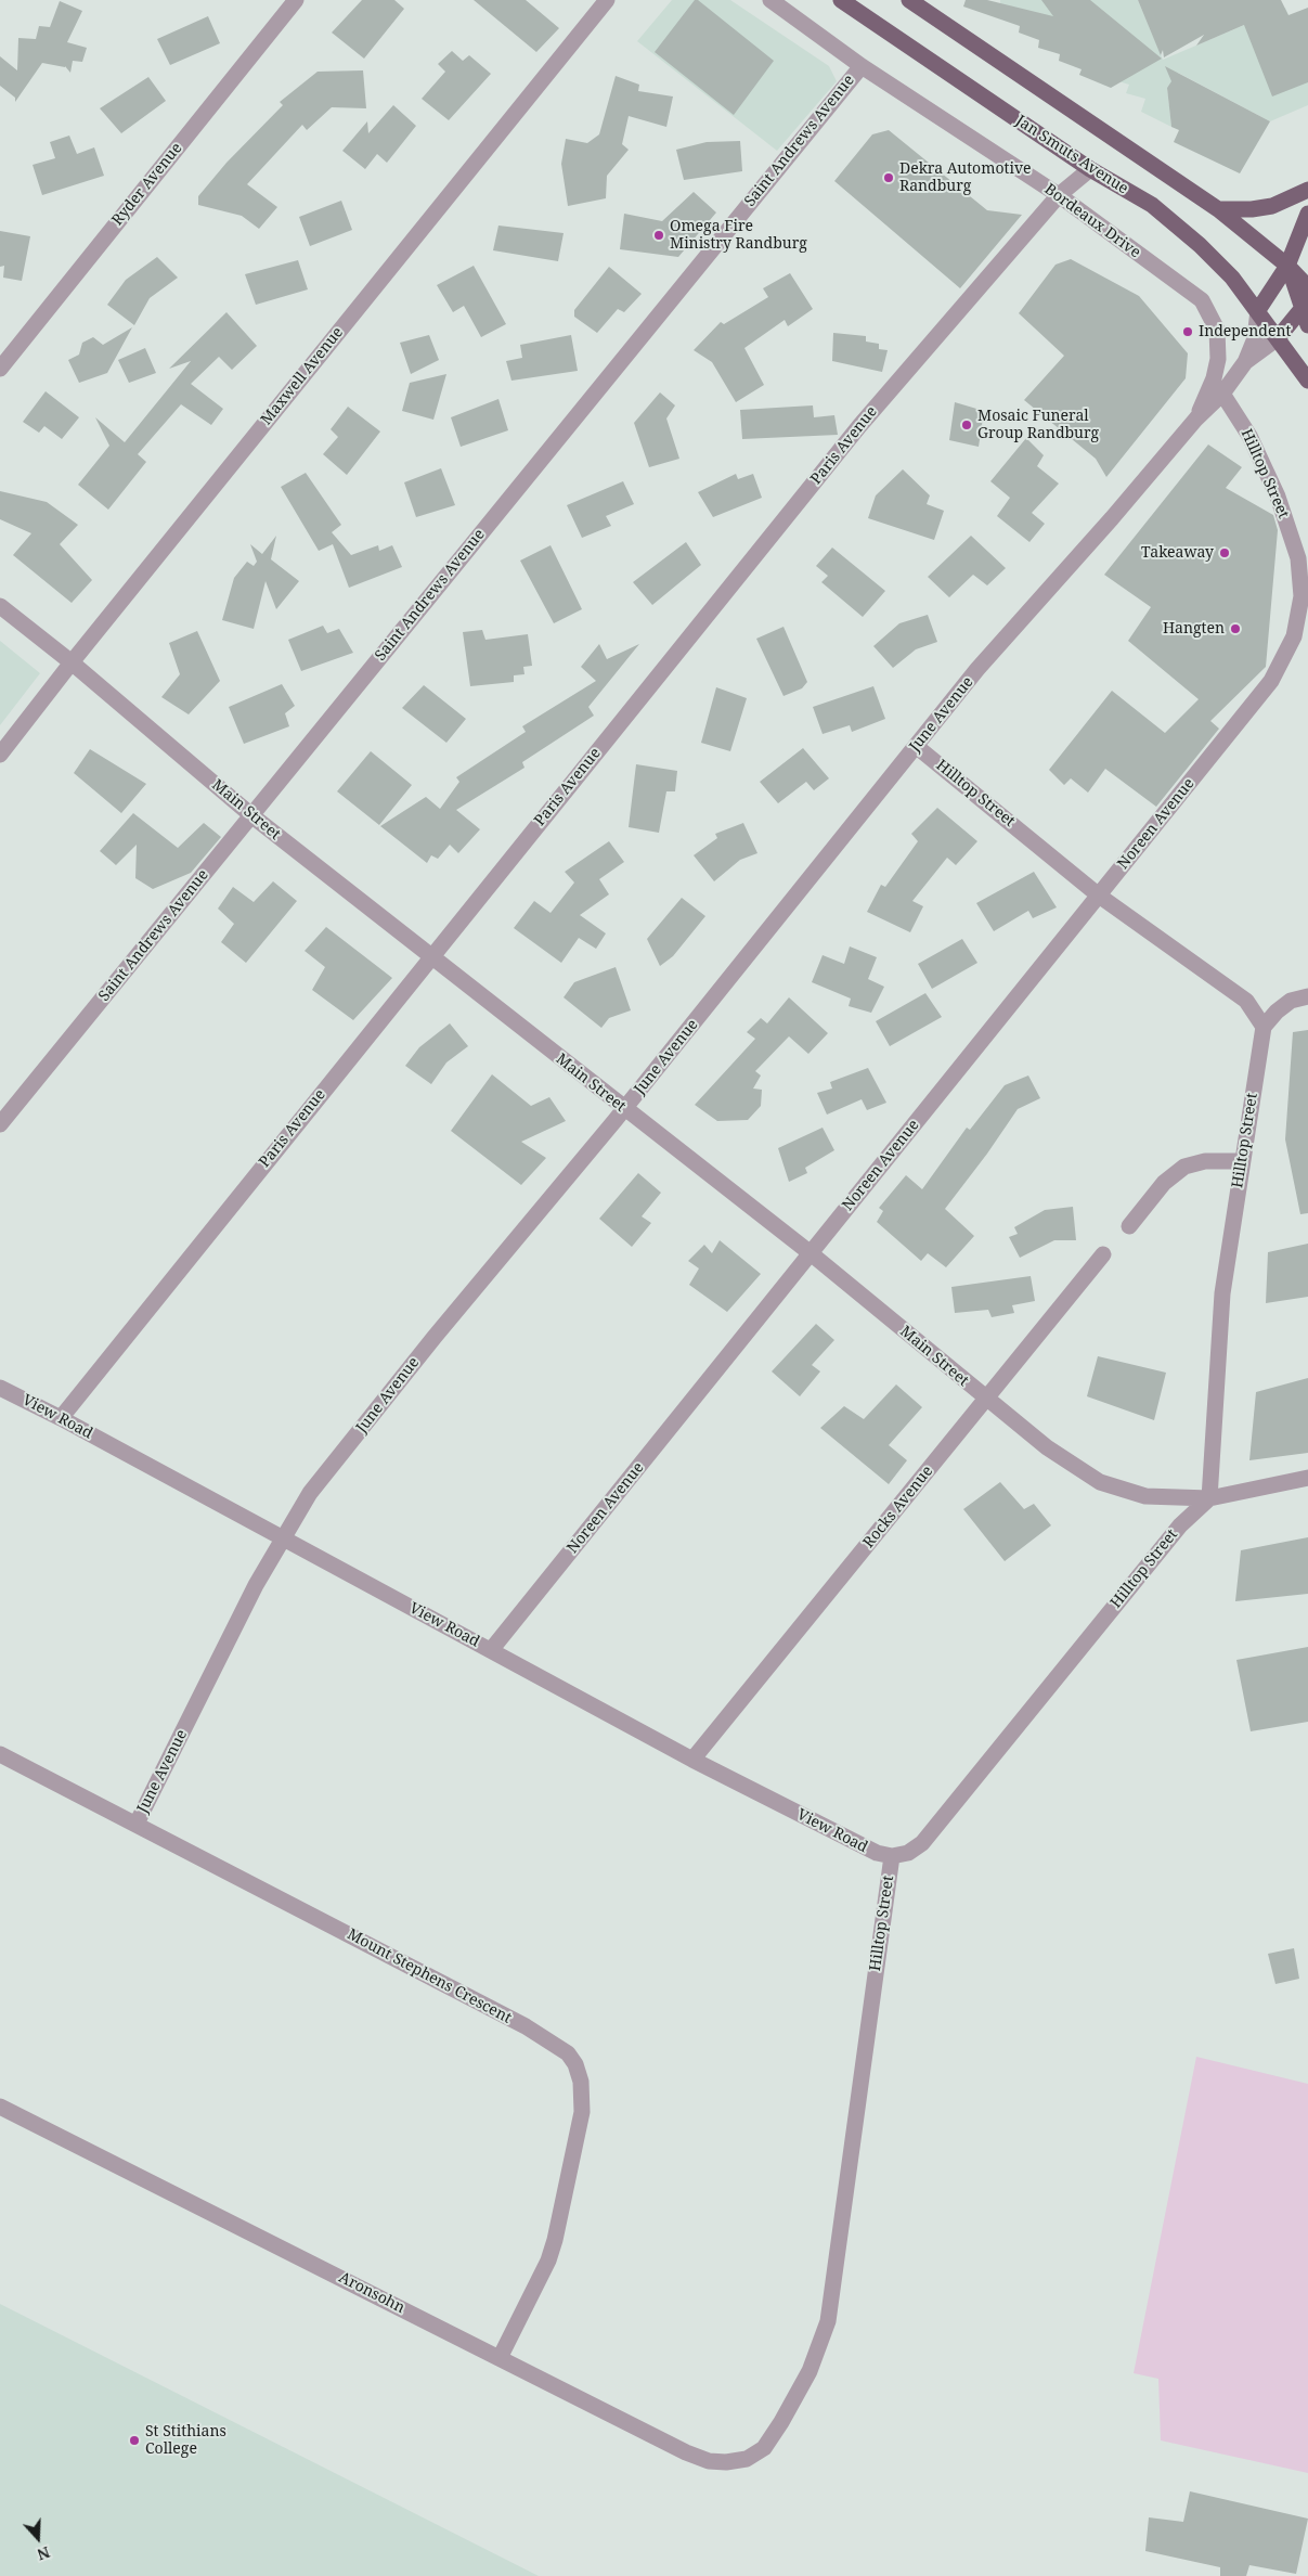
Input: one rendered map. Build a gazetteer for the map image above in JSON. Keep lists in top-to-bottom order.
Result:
{
  "streets": {
    "main road": ["Jan Smuts Avenue"],
    "street": [
      "Saint Andrews Avenue",
      "Ryder Avenue",
      "Bordeaux Drive",
      "Maxwell Avenue",
      "Paris Avenue",
      "Hilltop Street",
      "June Avenue",
      "Main Street",
      "Noreen Avenue",
      "View Road",
      "Rocks Avenue",
      "Mount Stephens Crescent",
      "Aronsohn"
    ]
  },
  "crossings": [
    ["Saint Andrews Avenue", "Bordeaux Drive"],
    ["Saint Andrews Avenue", "Main Street"],
    ["Jan Smuts Avenue", "Paris Avenue"],
    ["Jan Smuts Avenue", "June Avenue"],
    ["Bordeaux Drive", "Paris Avenue"],
    ["Bordeaux Drive", "June Avenue"],
    ["Maxwell Avenue", "Main Street"],
    ["Paris Avenue", "Main Street"],
    ["Paris Avenue", "View Road"],
    ["Hilltop Street", "June Avenue"],
    ["Hilltop Street", "Main Street"],
    ["Hilltop Street", "Noreen Avenue"],
    ["Hilltop Street", "View Road"],
    ["Hilltop Street", "Aronsohn"],
    ["June Avenue", "Main Street"],
    ["June Avenue", "View Road"],
    ["June Avenue", "Mount Stephens Crescent"],
    ["Main Street", "Noreen Avenue"],
    ["Main Street", "Rocks Avenue"],
    ["Noreen Avenue", "View Road"],
    ["View Road", "Rocks Avenue"],
    ["Mount Stephens Crescent", "Aronsohn"]
  ],
  "places": [
    "Dekra Automotive Randburg",
    "Omega Fire Ministry Randburg",
    "Independent",
    "Mosaic Funeral Group Randburg",
    "Takeaway",
    "Hangten",
    "St Stithians College"
  ],
  "north": "bottom"
}
